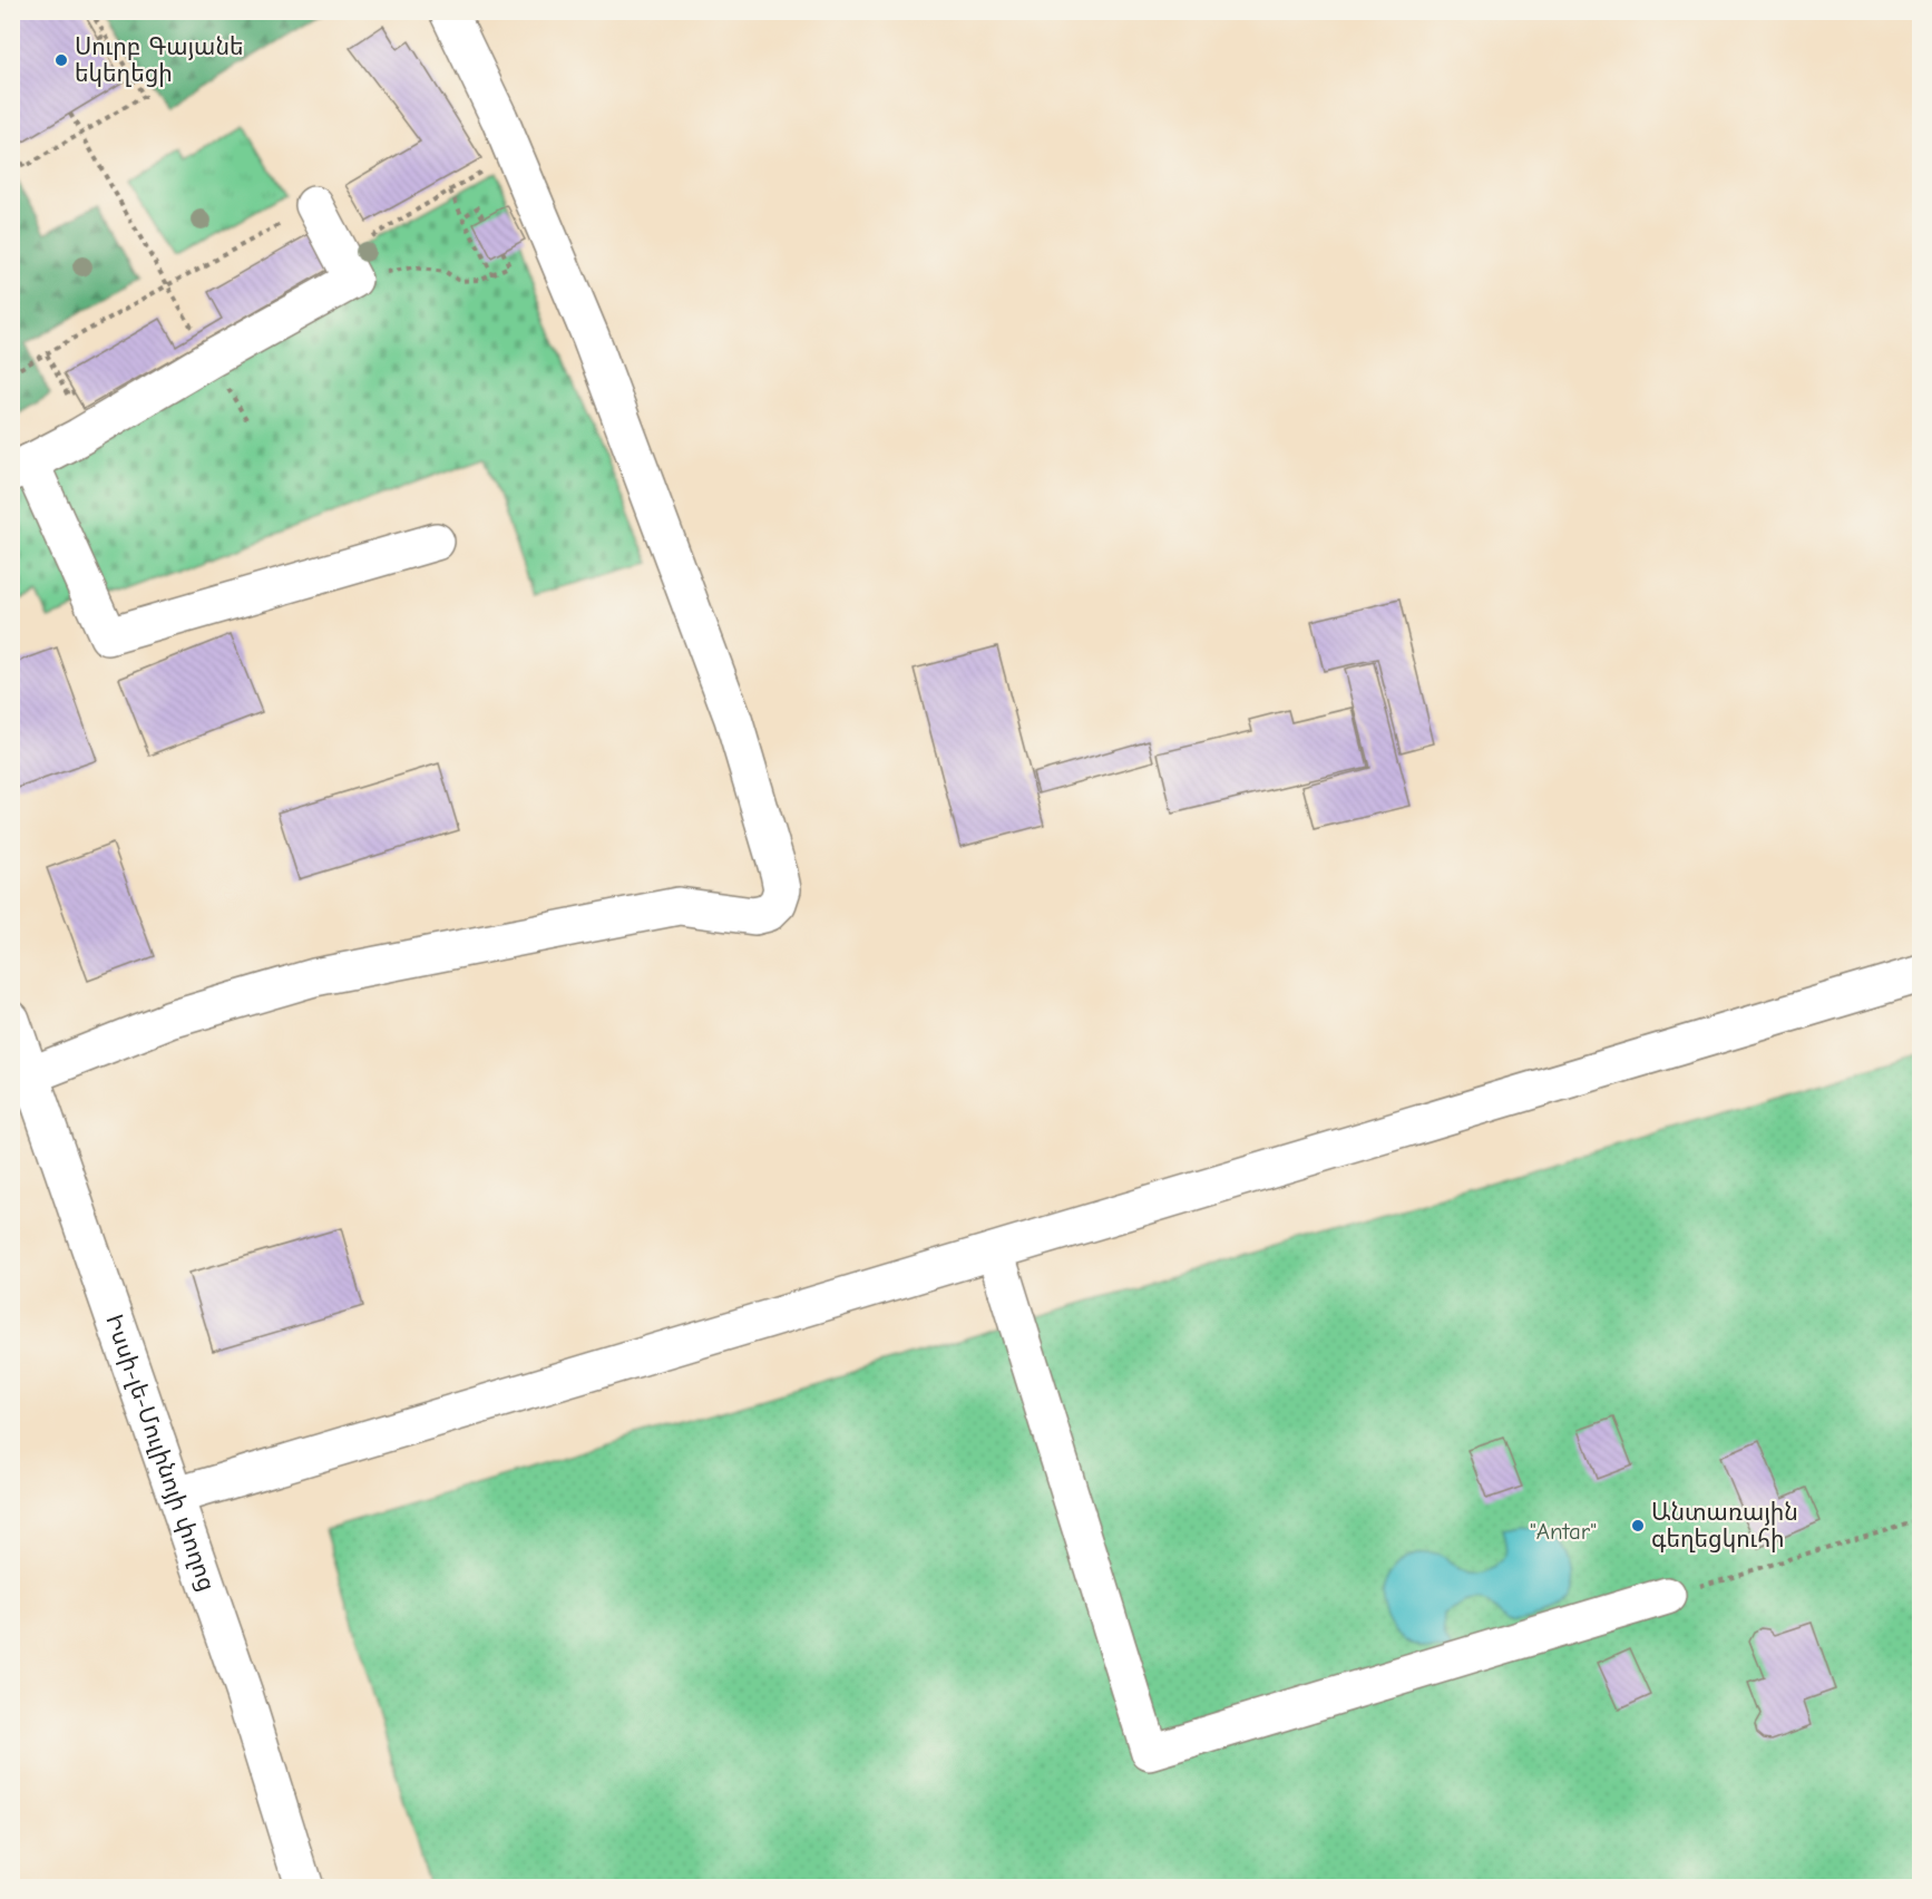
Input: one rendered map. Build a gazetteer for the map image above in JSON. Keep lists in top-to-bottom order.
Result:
{
  "streets": {
    "street": ["Իսսի-լե-Մուլինոյի փողոց"]
  },
  "parks": ["\"Antar\""],
  "places": ["Սուրբ Գայանե եկեղեցի", "Անտառային գեղեցկուհի"]
}
